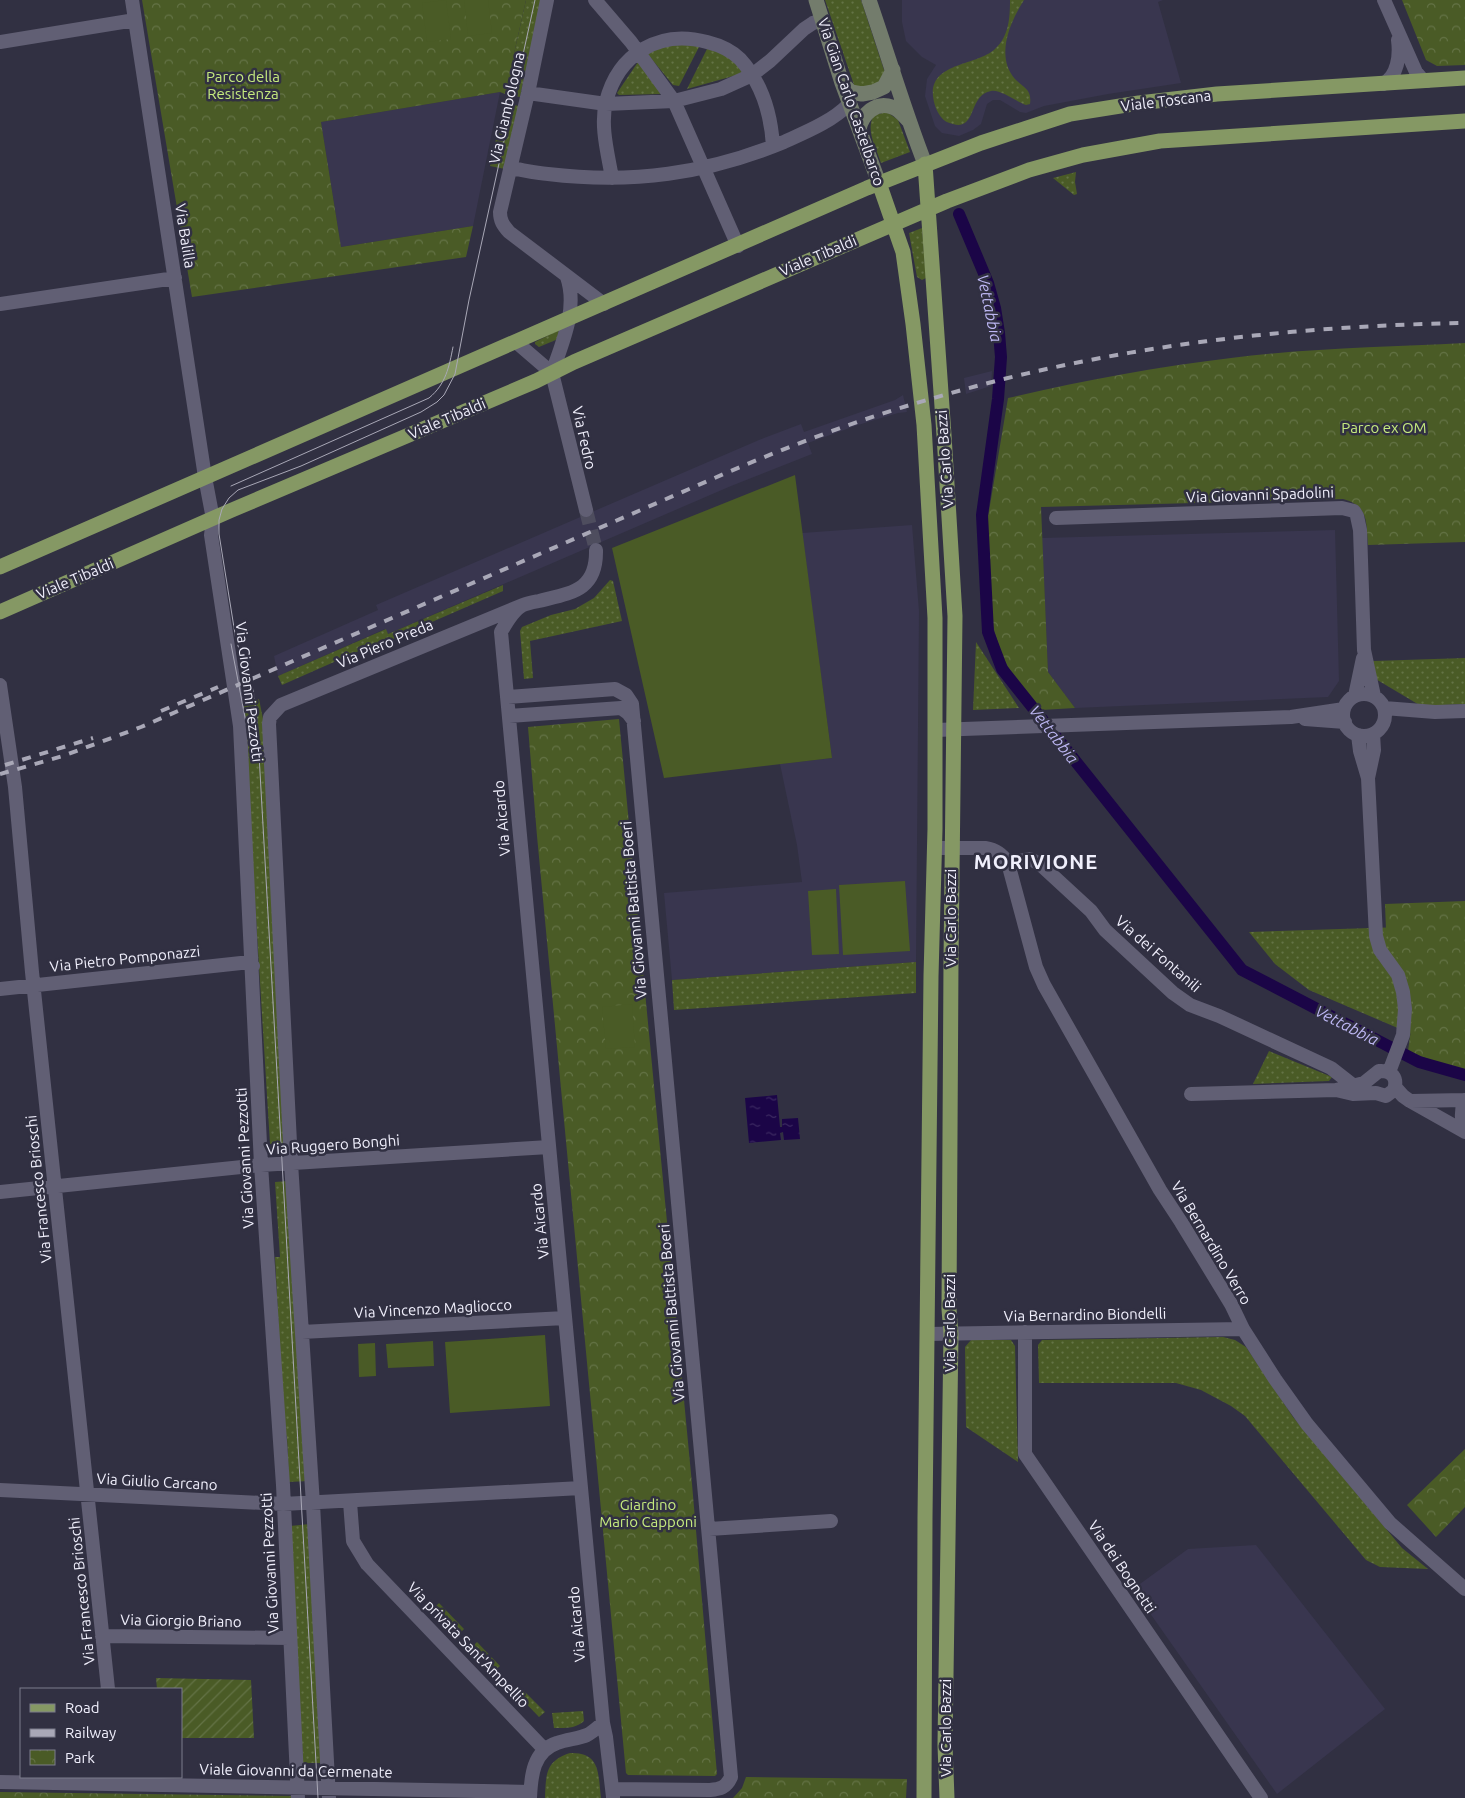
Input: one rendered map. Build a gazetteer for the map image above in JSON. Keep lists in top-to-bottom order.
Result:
{
  "streets": {
    "main road": [
      "Viale Toscana",
      "Via Gian Carlo Castelbarco",
      "Viale Tibaldi",
      "Via Carlo Bazzi"
    ],
    "street": [
      "Via Giambologna",
      "Via Balilla",
      "Via Fedro",
      "Via Giovanni Spadolini",
      "Via Piero Preda",
      "Via Giovanni Pezzotti",
      "Via Aicardo",
      "Via Giovanni Battista Boeri",
      "Via dei Fontanili",
      "Via Pietro Pomponazzi",
      "Via Ruggero Bonghi",
      "Via Francesco Brioschi",
      "Via Bernardino Verro",
      "Via Vincenzo Magliocco",
      "Via Bernardino Biondelli",
      "Via Giulio Carcano",
      "Via dei Bognetti",
      "Via Giorgio Briano",
      "Via privata Sant'Ampellio",
      "Viale Giovanni da Cermenate"
    ]
  },
  "crossings": [
    ["Viale Toscana", "Via Gian Carlo Castelbarco"],
    ["Viale Toscana", "Via Carlo Bazzi"],
    ["Via Gian Carlo Castelbarco", "Via Carlo Bazzi"],
    ["Via Balilla", "Viale Tibaldi"],
    ["Via Balilla", "Via Giovanni Pezzotti"],
    ["Viale Tibaldi", "Via Fedro"],
    ["Viale Tibaldi", "Via Carlo Bazzi"],
    ["Viale Tibaldi", "Via Giovanni Pezzotti"],
    ["Via Carlo Bazzi", "Via dei Fontanili"],
    ["Via Carlo Bazzi", "Via Bernardino Verro"],
    ["Via Carlo Bazzi", "Via Bernardino Biondelli"],
    ["Via Piero Preda", "Via Giovanni Pezzotti"],
    ["Via Giovanni Pezzotti", "Via Pietro Pomponazzi"],
    ["Via Giovanni Pezzotti", "Via Ruggero Bonghi"],
    ["Via Giovanni Pezzotti", "Via Vincenzo Magliocco"],
    ["Via Giovanni Pezzotti", "Via Giulio Carcano"],
    ["Via Giovanni Pezzotti", "Via Giorgio Briano"],
    ["Via Giovanni Pezzotti", "Viale Giovanni da Cermenate"],
    ["Via Aicardo", "Via Giovanni Battista Boeri"],
    ["Via Aicardo", "Via Ruggero Bonghi"],
    ["Via Aicardo", "Via Vincenzo Magliocco"],
    ["Via dei Fontanili", "Via Bernardino Verro"],
    ["Via Pietro Pomponazzi", "Via Francesco Brioschi"],
    ["Via Ruggero Bonghi", "Via Francesco Brioschi"],
    ["Via Francesco Brioschi", "Via Giulio Carcano"],
    ["Via Francesco Brioschi", "Via Giorgio Briano"],
    ["Via Bernardino Verro", "Via Bernardino Biondelli"],
    ["Via Bernardino Biondelli", "Via dei Bognetti"],
    ["Via Giulio Carcano", "Via privata Sant'Ampellio"],
    ["Via privata Sant'Ampellio", "Viale Giovanni da Cermenate"]
  ],
  "districts": ["MORIVIONE"],
  "water": ["Vettabbia"],
  "parks": ["Parco della Resistenza", "Parco ex OM", "Giardino Mario Capponi"],
  "legend": ["Road", "Railway", "Park"]
}
